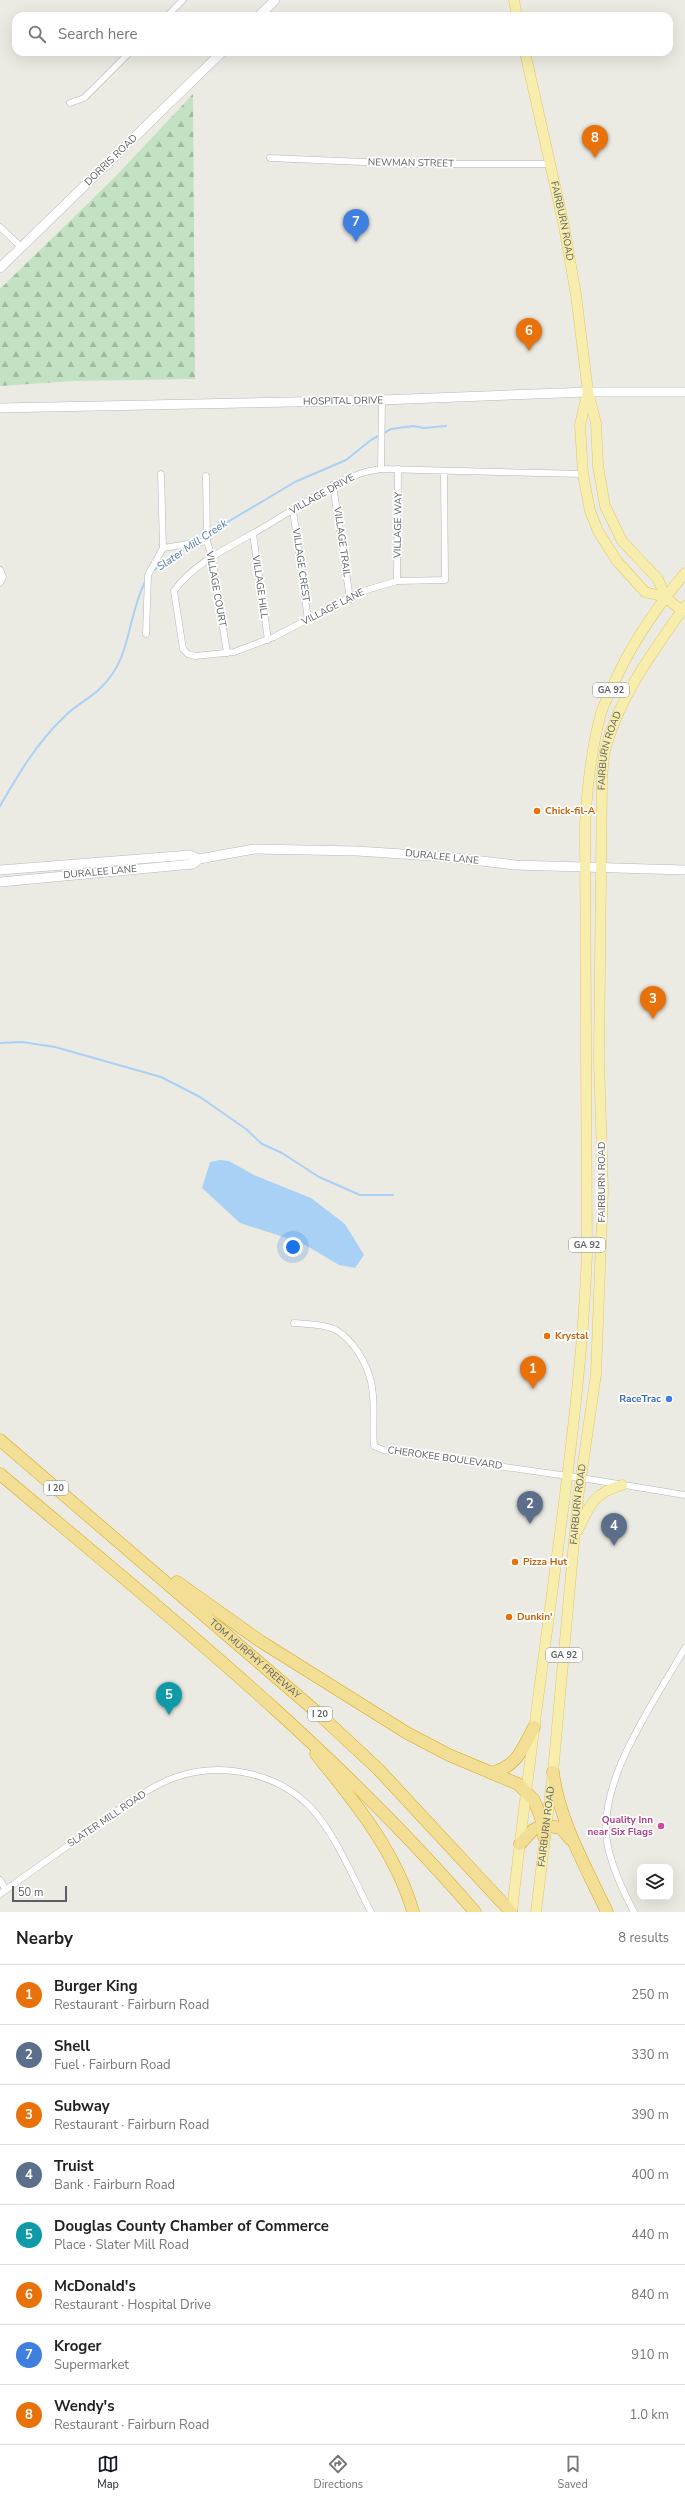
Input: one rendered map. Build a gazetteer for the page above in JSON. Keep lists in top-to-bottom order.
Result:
{
  "streets": {
    "highway": ["I 20", "TOM MURPHY FREEWAY"],
    "main road": ["FAIRBURN ROAD", "GA 92"],
    "street": [
      "DORRIS ROAD",
      "NEWMAN STREET",
      "HOSPITAL DRIVE",
      "VILLAGE DRIVE",
      "VILLAGE WAY",
      "VILLAGE TRAIL",
      "VILLAGE CREST",
      "VILLAGE HILL",
      "VILLAGE COURT",
      "VILLAGE LANE",
      "DURALEE LANE",
      "CHEROKEE BOULEVARD",
      "SLATER MILL ROAD"
    ]
  },
  "crossings": [
    ["NEWMAN STREET", "FAIRBURN ROAD"],
    ["FAIRBURN ROAD", "HOSPITAL DRIVE"],
    ["FAIRBURN ROAD", "VILLAGE DRIVE"],
    ["FAIRBURN ROAD", "GA 92"],
    ["FAIRBURN ROAD", "DURALEE LANE"],
    ["FAIRBURN ROAD", "CHEROKEE BOULEVARD"],
    ["FAIRBURN ROAD", "TOM MURPHY FREEWAY"],
    ["VILLAGE DRIVE", "VILLAGE WAY"],
    ["VILLAGE DRIVE", "VILLAGE TRAIL"],
    ["VILLAGE DRIVE", "VILLAGE CREST"],
    ["VILLAGE DRIVE", "VILLAGE HILL"],
    ["VILLAGE DRIVE", "VILLAGE COURT"],
    ["VILLAGE DRIVE", "VILLAGE LANE"],
    ["VILLAGE WAY", "VILLAGE LANE"],
    ["VILLAGE TRAIL", "VILLAGE LANE"],
    ["VILLAGE CREST", "VILLAGE LANE"],
    ["VILLAGE HILL", "VILLAGE LANE"],
    ["VILLAGE COURT", "VILLAGE LANE"]
  ],
  "water": ["Slater Mill Creek"],
  "places": [
    "Chick-fil-A",
    "Krystal",
    "RaceTrac",
    "Pizza Hut",
    "Dunkin'",
    "Quality Inn near Six Flags"
  ],
  "scale_bar": "50 m",
  "page": {
    "search": "Search here",
    "pins": [
      "8",
      "7",
      "6",
      "3",
      "1",
      "2",
      "4",
      "5"
    ],
    "scale": "50 m",
    "heading": ["Nearby", "8 results"],
    "list": [
      {
        "mark": "1",
        "name": "Burger King",
        "note": "Restaurant · Fairburn Road",
        "value": "250 m"
      },
      {
        "mark": "2",
        "name": "Shell",
        "note": "Fuel · Fairburn Road",
        "value": "330 m"
      },
      {
        "mark": "3",
        "name": "Subway",
        "note": "Restaurant · Fairburn Road",
        "value": "390 m"
      },
      {
        "mark": "4",
        "name": "Truist",
        "note": "Bank · Fairburn Road",
        "value": "400 m"
      },
      {
        "mark": "5",
        "name": "Douglas County Chamber of Commerce",
        "note": "Place · Slater Mill Road",
        "value": "440 m"
      },
      {
        "mark": "6",
        "name": "McDonald's",
        "note": "Restaurant · Hospital Drive",
        "value": "840 m"
      },
      {
        "mark": "7",
        "name": "Kroger",
        "note": "Supermarket",
        "value": "910 m"
      },
      {
        "mark": "8",
        "name": "Wendy's",
        "note": "Restaurant · Fairburn Road",
        "value": "1.0 km"
      }
    ],
    "nav": ["Map", "Directions", "Saved"]
  }
}
